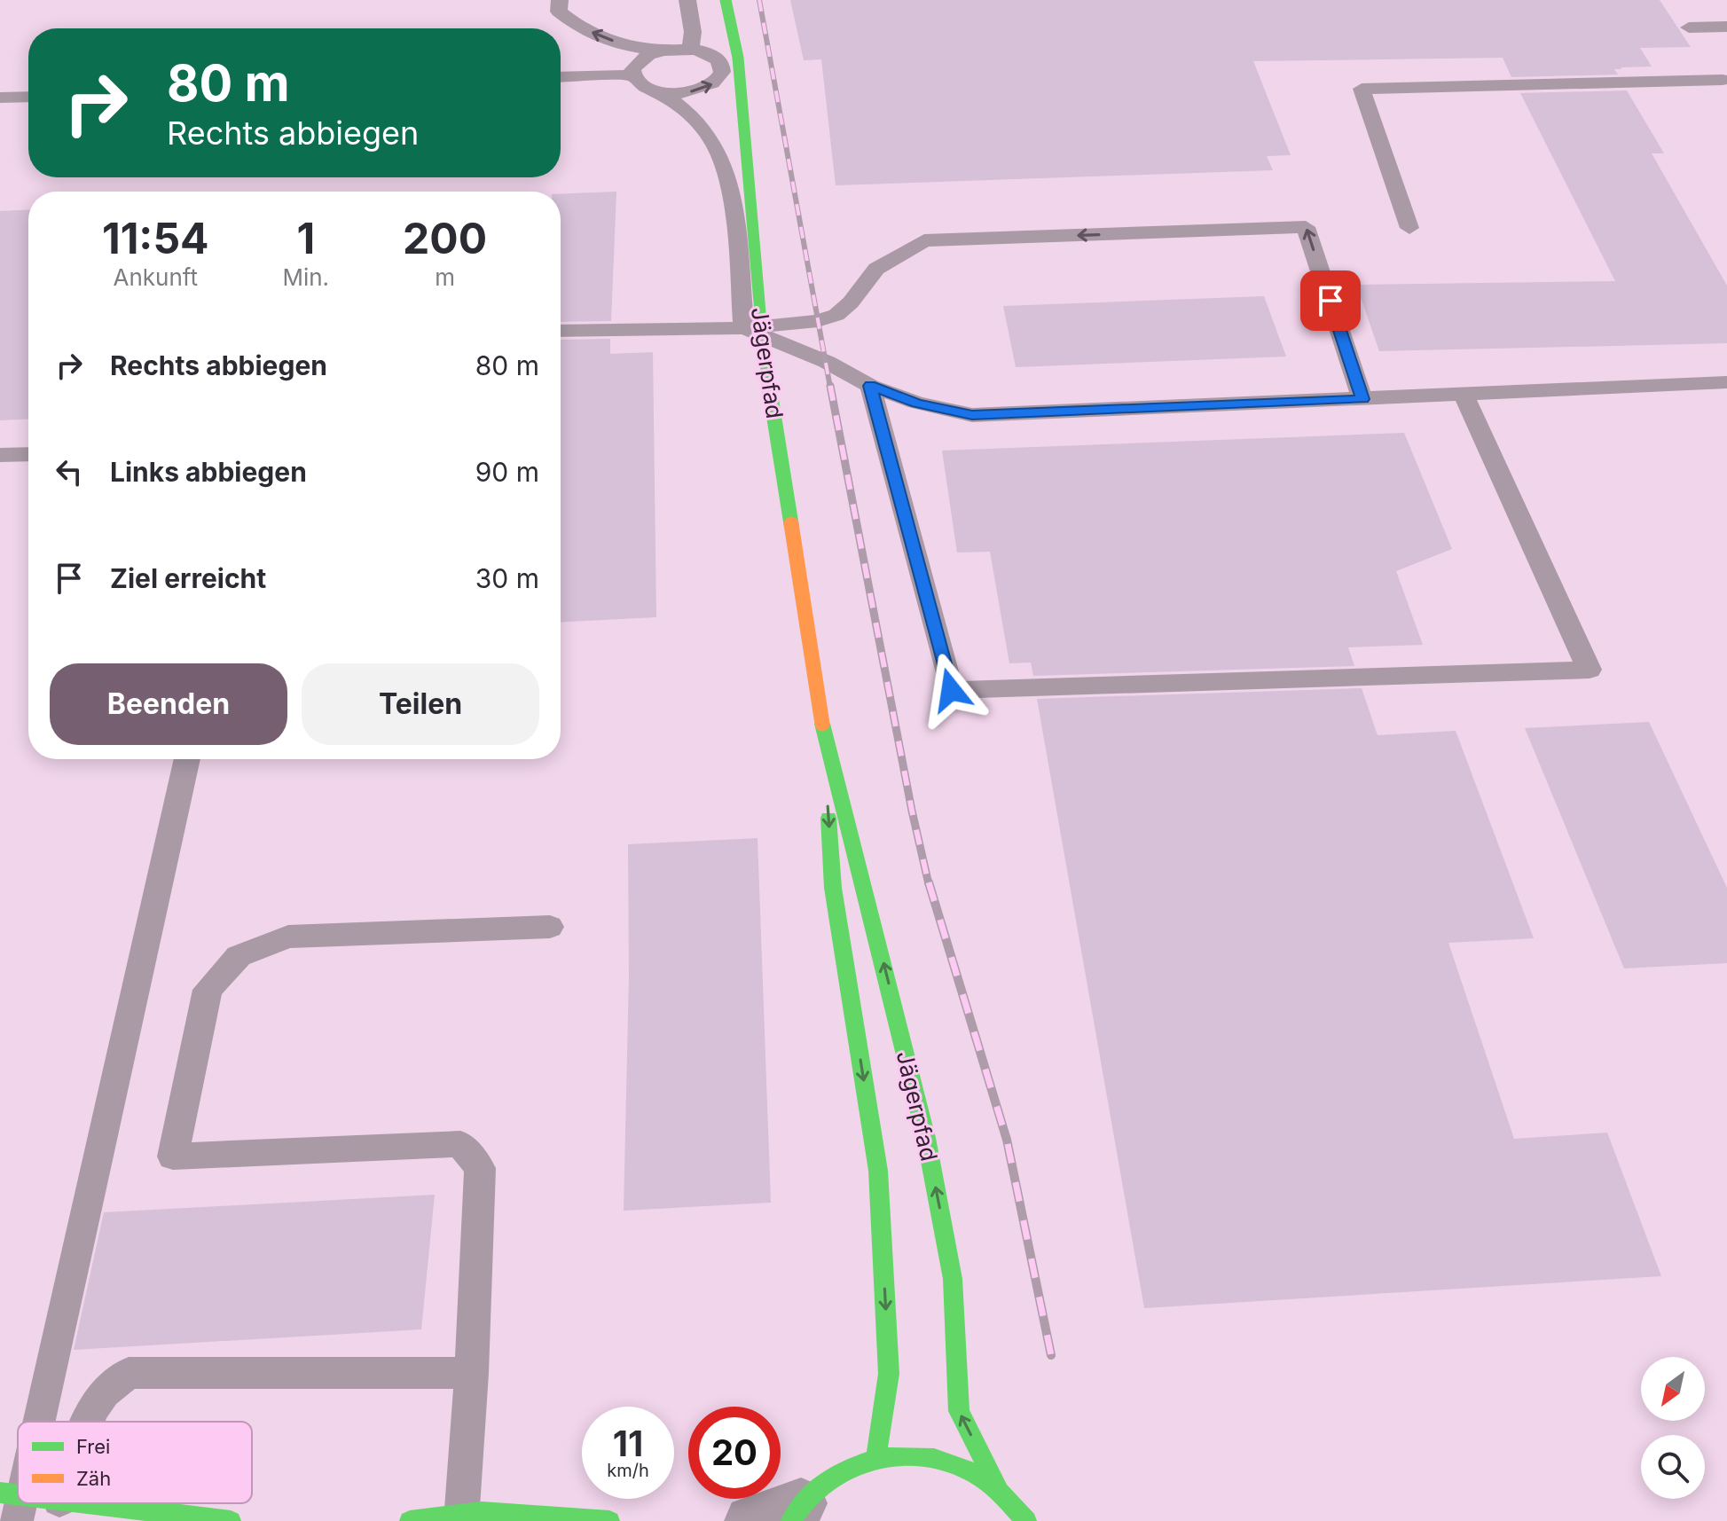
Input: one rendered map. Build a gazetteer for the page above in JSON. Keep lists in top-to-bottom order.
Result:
{
  "streets": {
    "main road": ["Jägerpfad"]
  },
  "legend": ["Frei", "Zäh"],
  "north": "bottom left",
  "page": {
    "turn": ["80 m", "Rechts abbiegen"],
    "eta": [
      "11:54",
      "Ankunft",
      "1",
      "Min.",
      "200",
      "m"
    ],
    "list": [
      {
        "name": "Rechts abbiegen",
        "value": "80 m"
      },
      {
        "name": "Links abbiegen",
        "value": "90 m"
      },
      {
        "name": "Ziel erreicht",
        "value": "30 m"
      }
    ],
    "buttons": ["Beenden", "Teilen"],
    "speed": "11 km/h",
    "limit": "20"
  }
}
